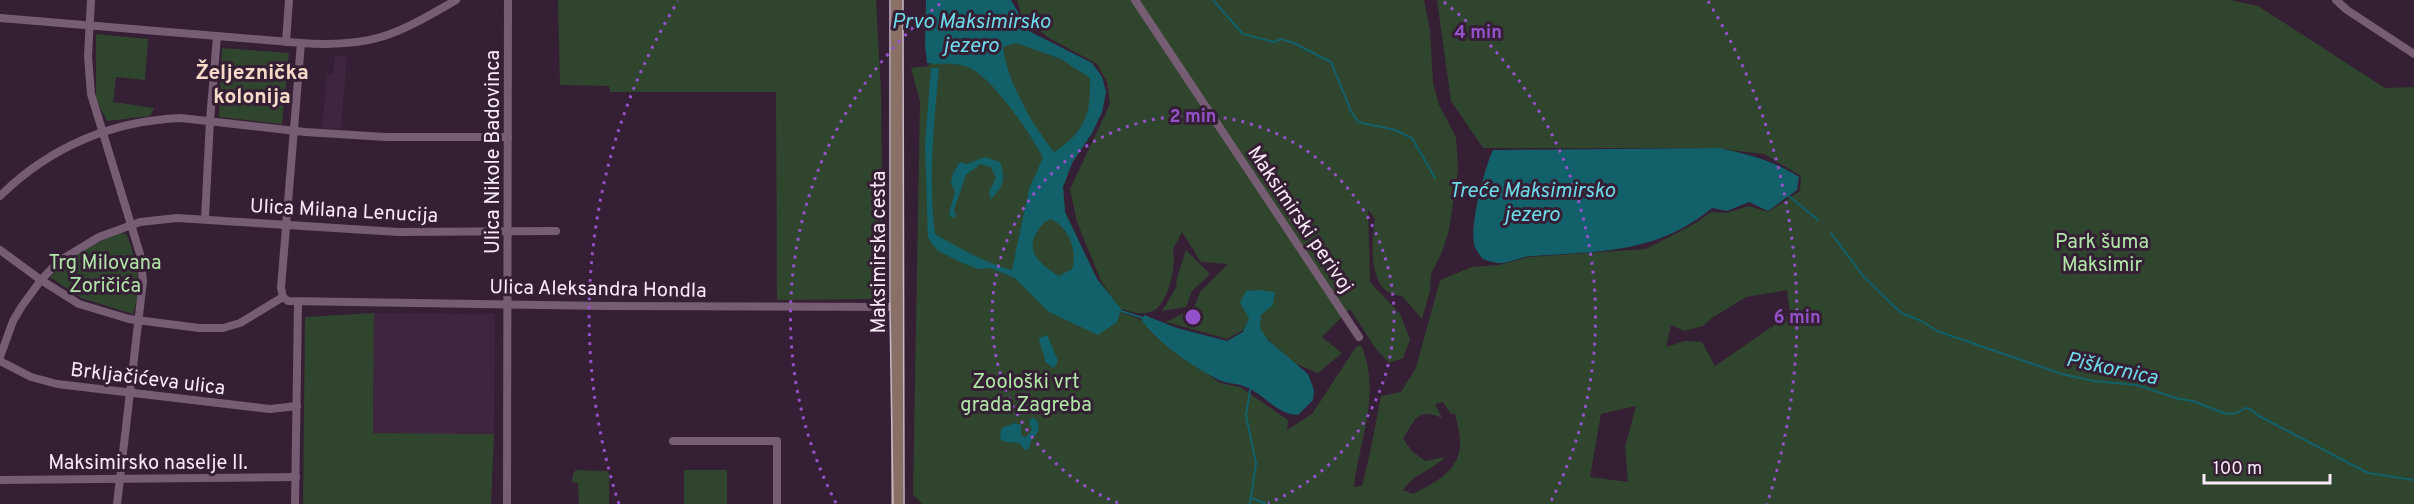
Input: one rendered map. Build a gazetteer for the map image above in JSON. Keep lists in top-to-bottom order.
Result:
{
  "streets": {
    "main road": ["Maksimirska cesta"],
    "street": [
      "Ulica Nikole Badovinca",
      "Ulica Milana Lenucija",
      "Maksimirski perivoj",
      "Ulica Aleksandra Hondla",
      "Brkljačićeva ulica",
      "Maksimirsko naselje II."
    ]
  },
  "crossings": [
    ["Ulica Nikole Badovinca", "Ulica Milana Lenucija"],
    ["Ulica Nikole Badovinca", "Ulica Aleksandra Hondla"],
    ["Maksimirska cesta", "Ulica Aleksandra Hondla"]
  ],
  "districts": ["Željeznička kolonija"],
  "water": ["Prvo Maksimirsko jezero", "Treće Maksimirsko jezero", "Piškornica"],
  "parks": ["Park šuma Maksimir", "Trg Milovana Zoričića", "Zoološki vrt grada Zagreba"],
  "scale_bar": "100 m",
  "rings": ["4 min", "2 min", "6 min"]
}
